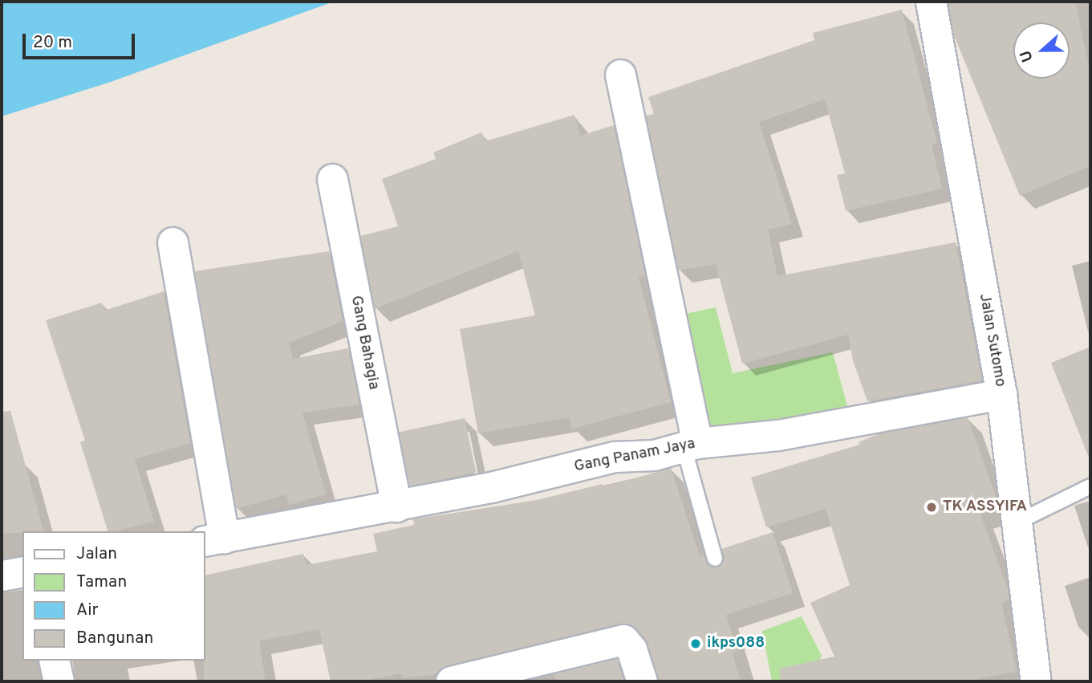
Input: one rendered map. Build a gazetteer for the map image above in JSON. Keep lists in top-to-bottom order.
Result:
{
  "streets": {
    "street": ["Jalan Sutomo", "Gang Bahagia", "Gang Panam Jaya"]
  },
  "crossings": [
    ["Jalan Sutomo", "Gang Panam Jaya"],
    ["Gang Bahagia", "Gang Panam Jaya"]
  ],
  "places": ["TK ASSYIFA", "ikps088"],
  "legend": [
    "Jalan",
    "Taman",
    "Air",
    "Bangunan"
  ],
  "scale_bar": "20 m",
  "north": "left"
}
